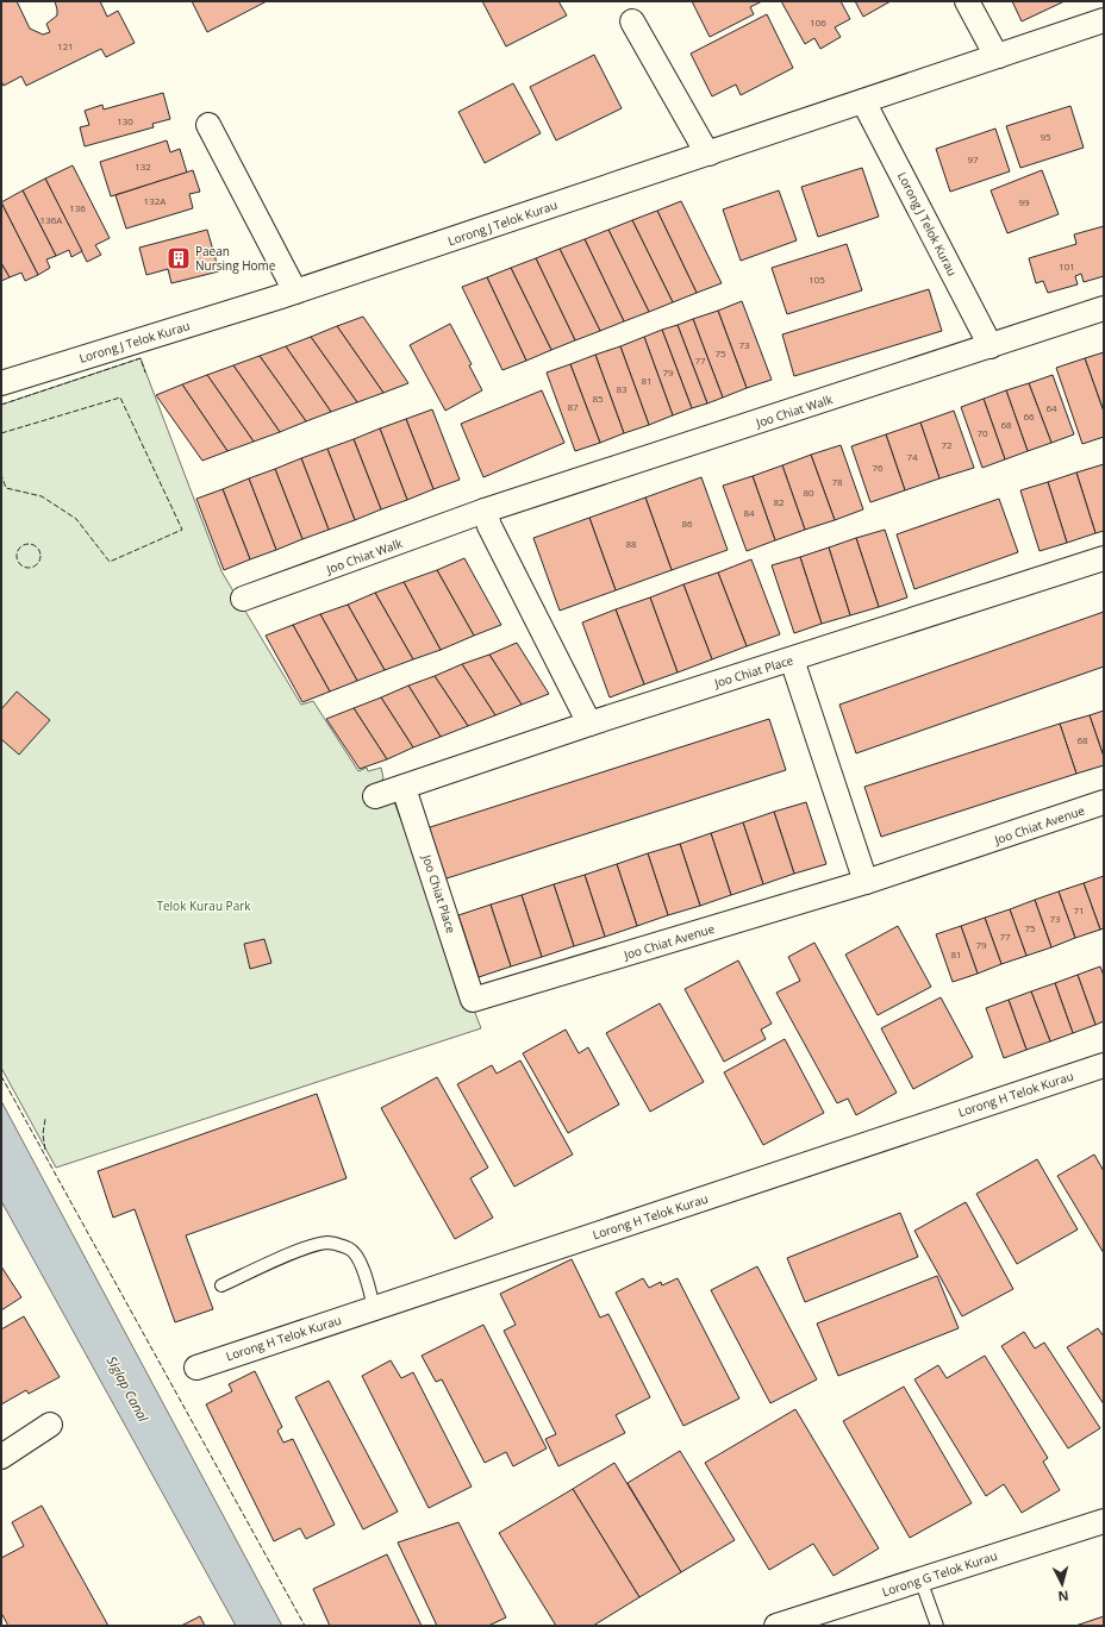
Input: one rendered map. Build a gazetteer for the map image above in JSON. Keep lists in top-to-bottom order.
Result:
{
  "streets": {
    "street": [
      "Lorong J Telok Kurau",
      "Joo Chiat Walk",
      "Joo Chiat Place",
      "Joo Chiat Avenue",
      "Lorong H Telok Kurau",
      "Lorong G Telok Kurau"
    ]
  },
  "crossings": [
    ["Lorong J Telok Kurau", "Joo Chiat Walk"],
    ["Joo Chiat Place", "Joo Chiat Avenue"]
  ],
  "water": ["Siglap Canal"],
  "parks": ["Telok Kurau Park"],
  "places": {
    "building": ["Paean Nursing Home"]
  },
  "house_numbers": [
    "106",
    "121",
    "130",
    "95",
    "97",
    "132",
    "132A",
    "99",
    "136",
    "136A",
    "101",
    "105",
    "73",
    "75",
    "77",
    "79",
    "81",
    "83",
    "85",
    "87",
    "64",
    "66",
    "68",
    "70",
    "72",
    "74",
    "76",
    "78",
    "80",
    "82",
    "84",
    "86",
    "88",
    "68",
    "71",
    "73",
    "75",
    "77",
    "79",
    "81"
  ],
  "north": "bottom"
}
